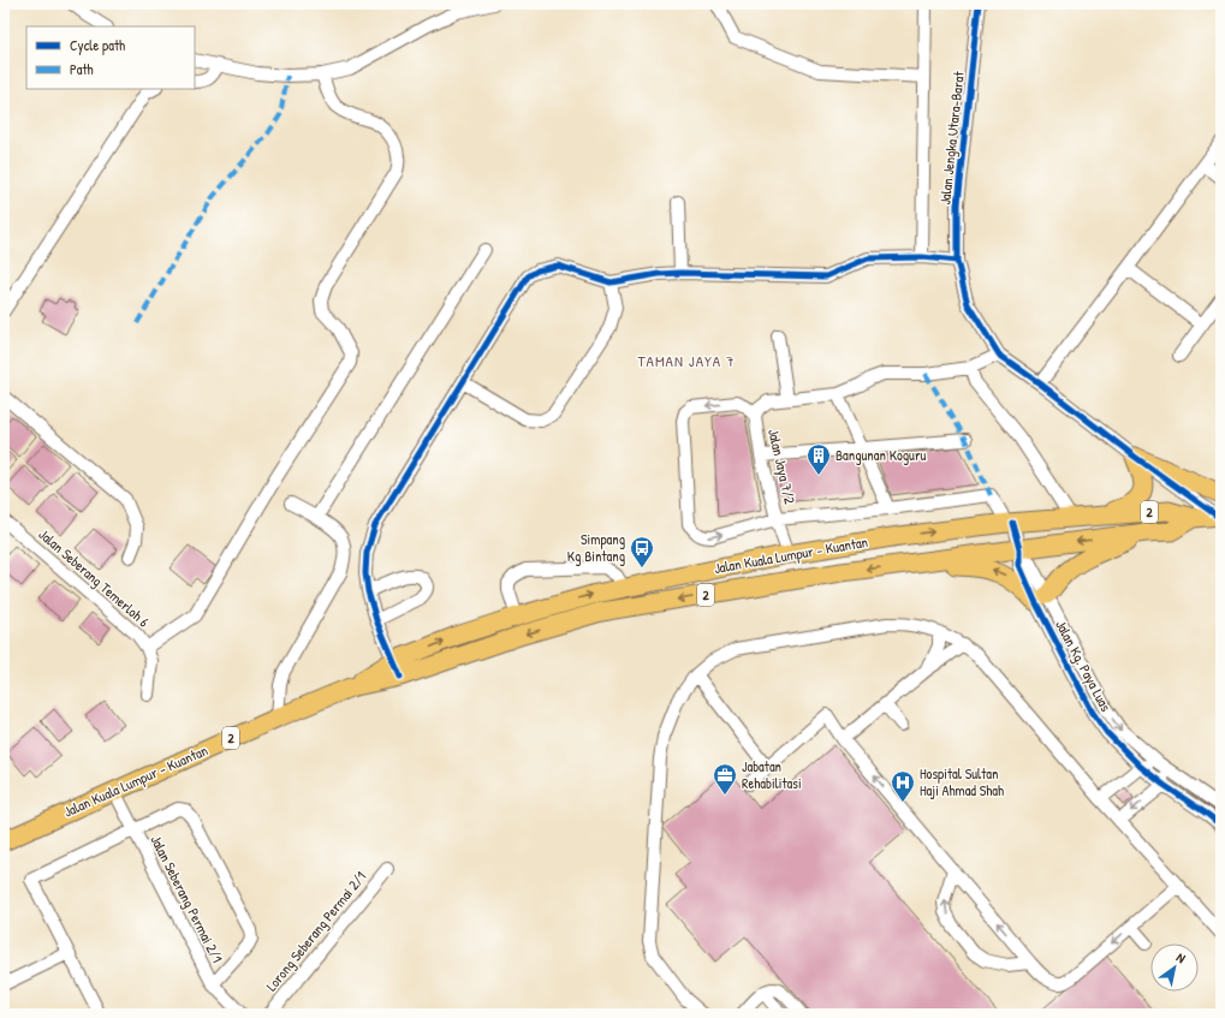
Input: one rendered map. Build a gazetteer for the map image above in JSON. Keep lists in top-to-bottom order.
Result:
{
  "streets": {
    "highway": ["2", "Jalan Kuala Lumpur - Kuantan"],
    "street": [
      "Jalan Jengka Utara-Barat",
      "Jalan Jaya 7/2",
      "Jalan Seberang Temerloh 6",
      "Jalan Kg. Paya Luas",
      "Jalan Seberang Permai 2/1",
      "Lorong Seberang Permai 2/1"
    ]
  },
  "crossings": [
    ["Jalan Jengka Utara-Barat", "Jalan Jaya 7/2"],
    ["Jalan Jengka Utara-Barat", "Jalan Kuala Lumpur - Kuantan"],
    ["Jalan Jaya 7/2", "Jalan Kuala Lumpur - Kuantan"],
    ["Jalan Kuala Lumpur - Kuantan", "Jalan Kg. Paya Luas"],
    ["Jalan Kuala Lumpur - Kuantan", "Jalan Seberang Permai 2/1"]
  ],
  "districts": ["TAMAN JAYA 7"],
  "places": {
    "building": ["Bangunan Koguru"],
    "bus stop": ["Simpang Kg Bintang"],
    "office": ["Jabatan Rehabilitasi"],
    "hospital": ["Hospital Sultan Haji Ahmad Shah"]
  },
  "legend": ["Cycle path", "Path"],
  "north": "top right"
}
